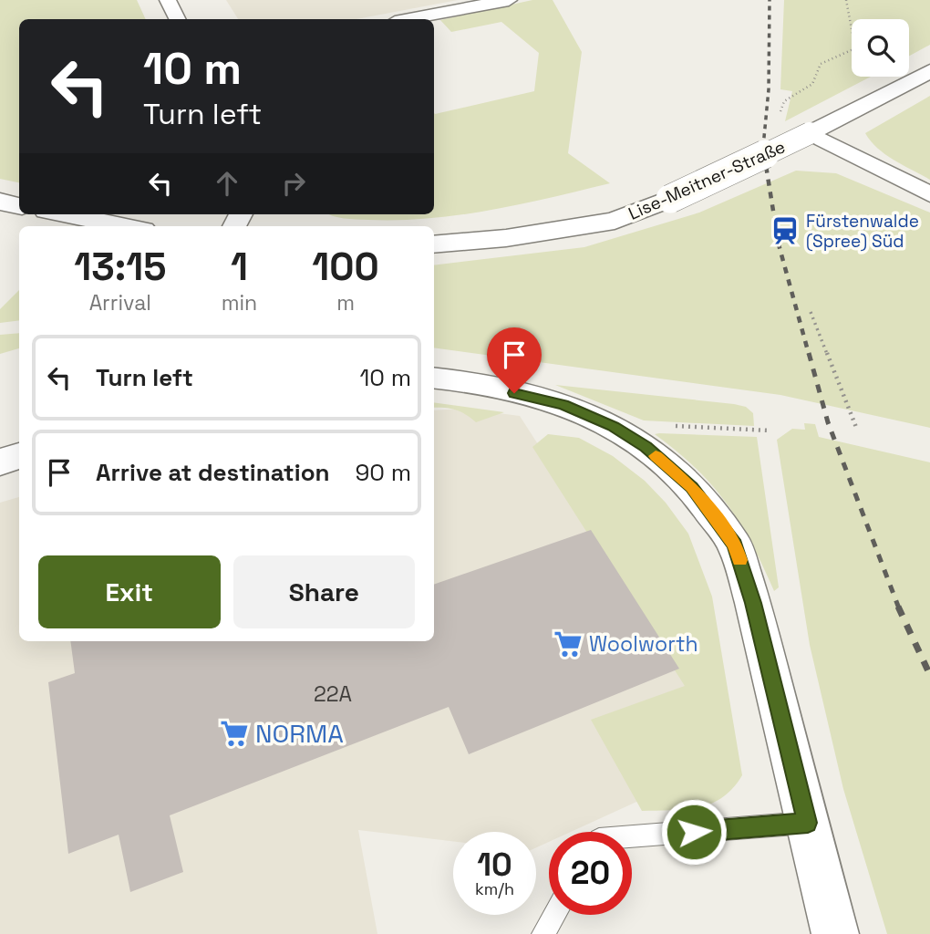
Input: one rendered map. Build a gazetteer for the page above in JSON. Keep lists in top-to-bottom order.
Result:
{
  "streets": {
    "street": ["Lise-Meitner-Straße"]
  },
  "places": {
    "station": ["Fürstenwalde (Spree) Süd"],
    "supermarket": ["Woolworth", "NORMA"]
  },
  "house_numbers": ["22A"],
  "page": {
    "turn": ["10 m", "Turn left"],
    "eta": [
      "13:15",
      "Arrival",
      "1",
      "min",
      "100",
      "m"
    ],
    "list": [
      {
        "name": "Turn left",
        "value": "10 m"
      },
      {
        "name": "Arrive at destination",
        "value": "90 m"
      }
    ],
    "buttons": ["Exit", "Share"],
    "speed": "10 km/h",
    "limit": "20"
  }
}
